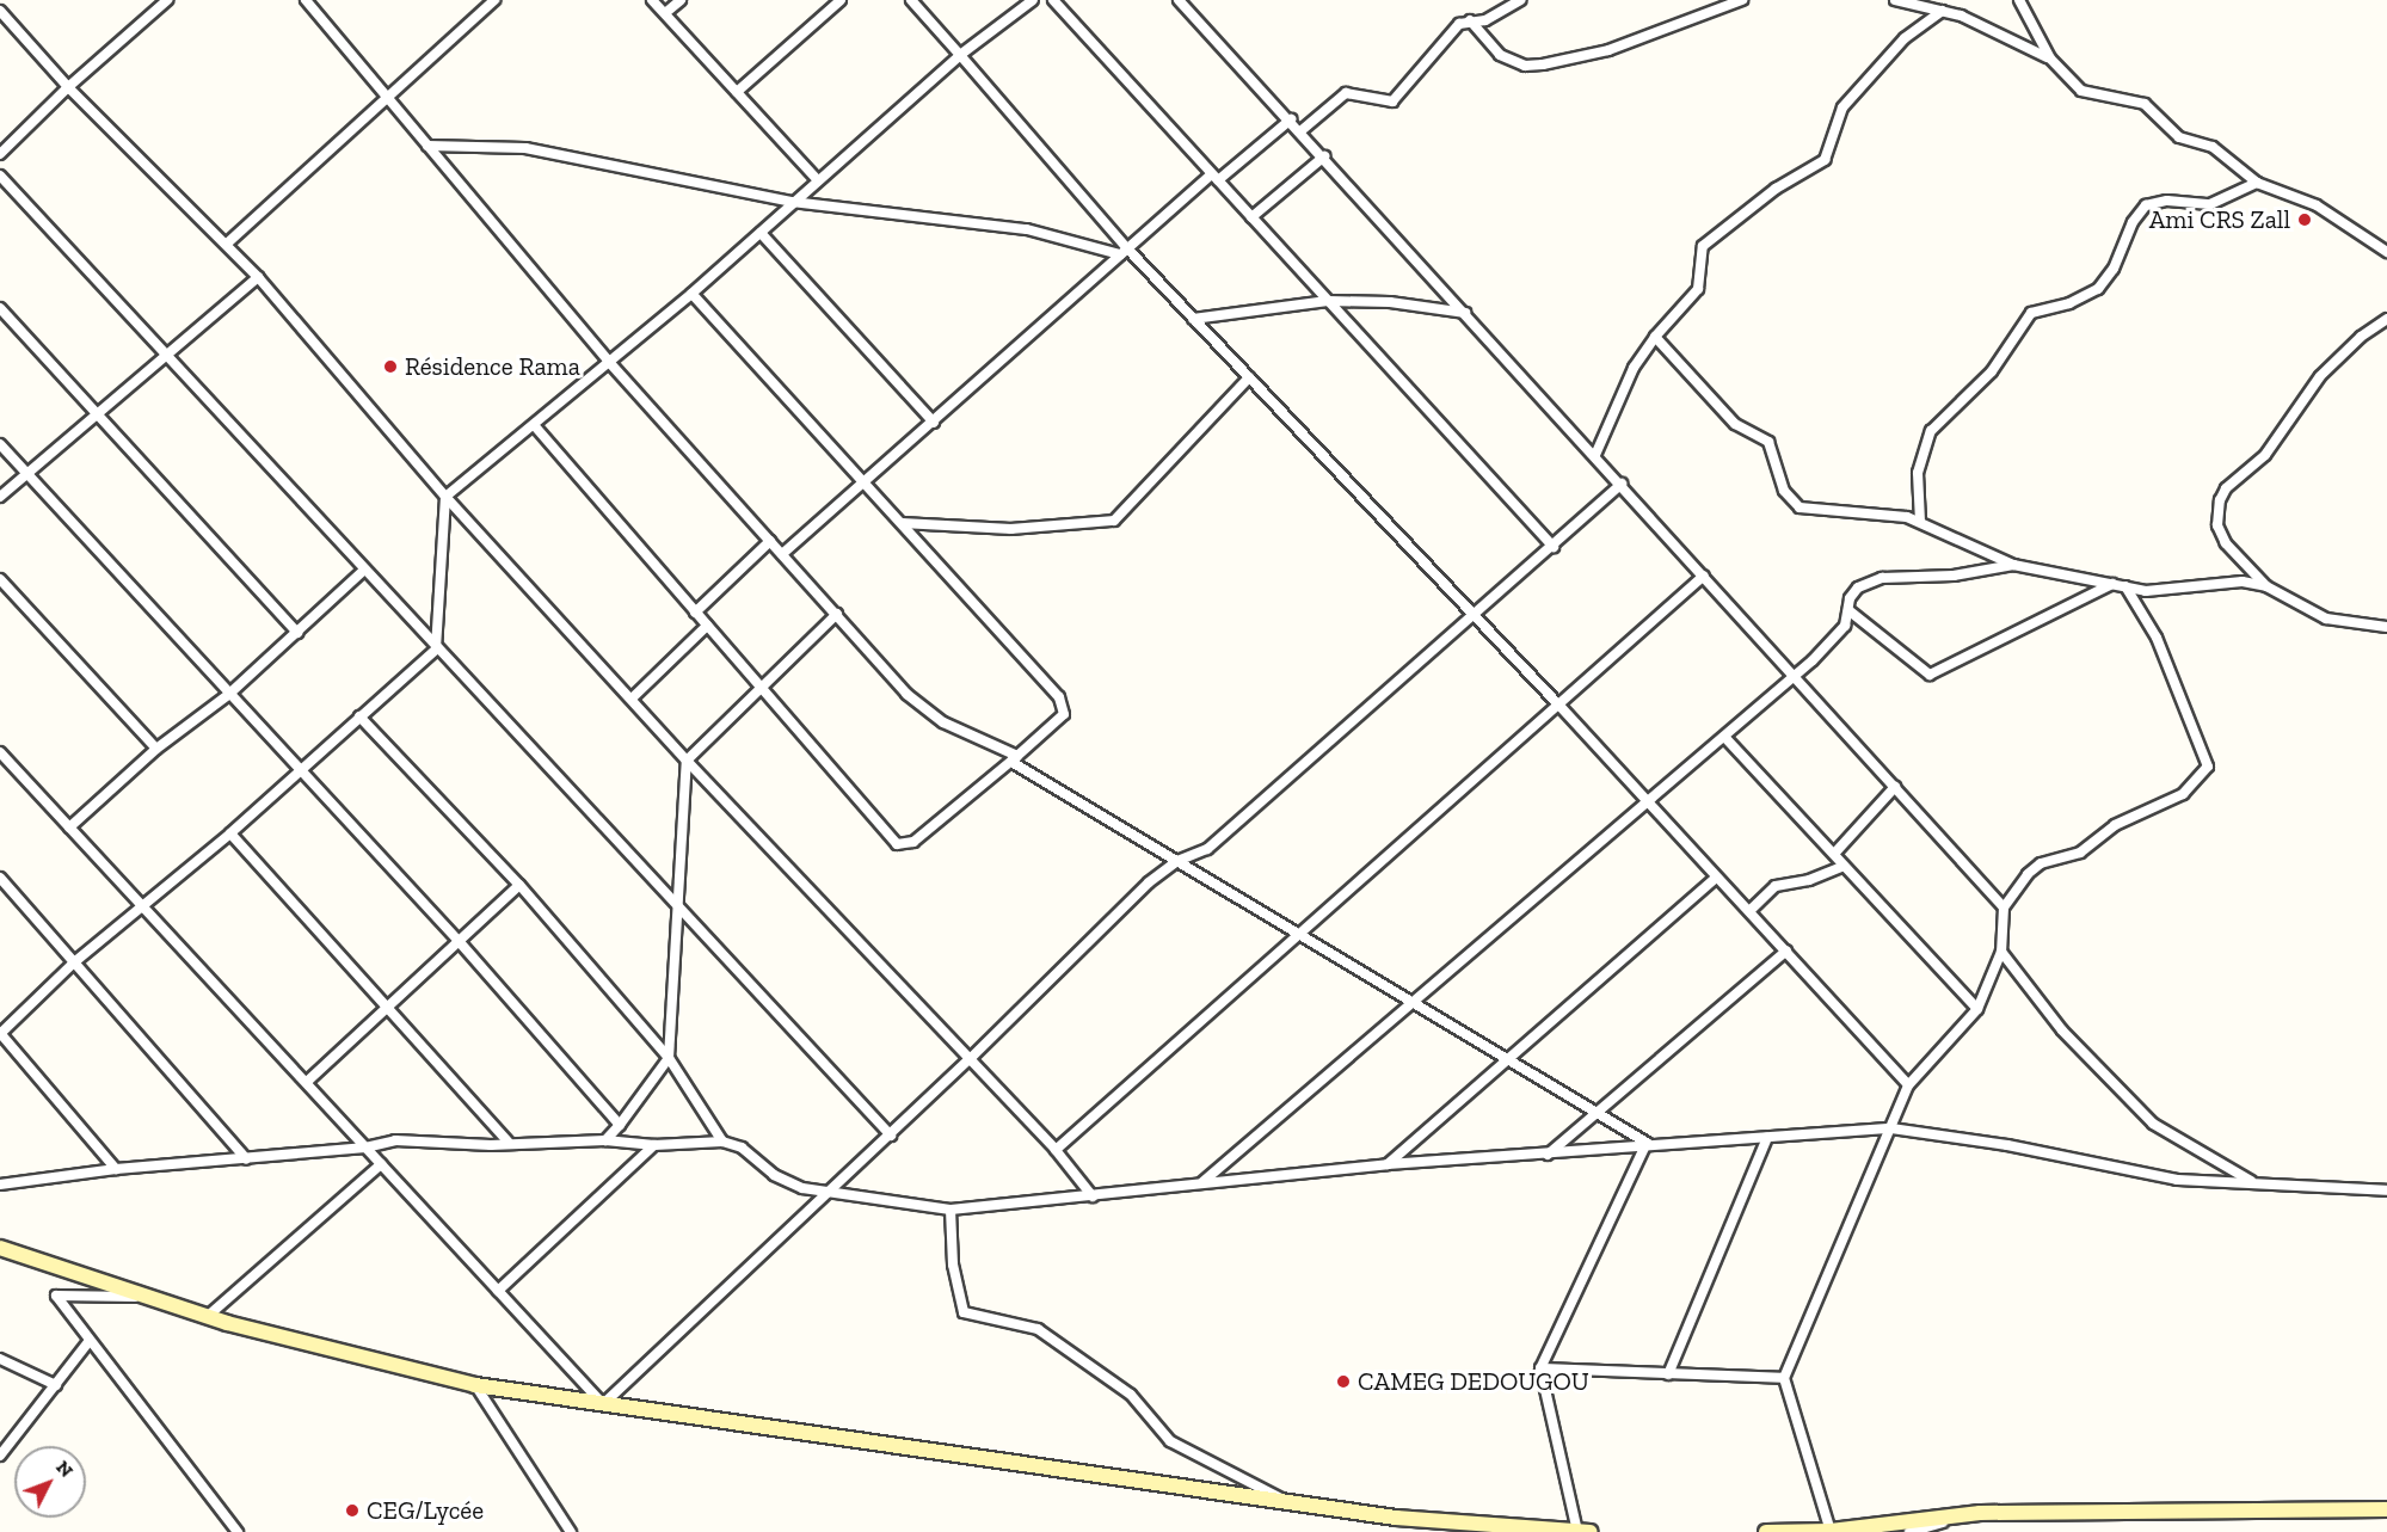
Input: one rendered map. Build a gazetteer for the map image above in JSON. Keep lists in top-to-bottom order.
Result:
{
  "places": [
    "Ami CRS Zall",
    "Résidence Rama",
    "CAMEG DEDOUGOU",
    "CEG/Lycée"
  ],
  "north": "top right"
}
